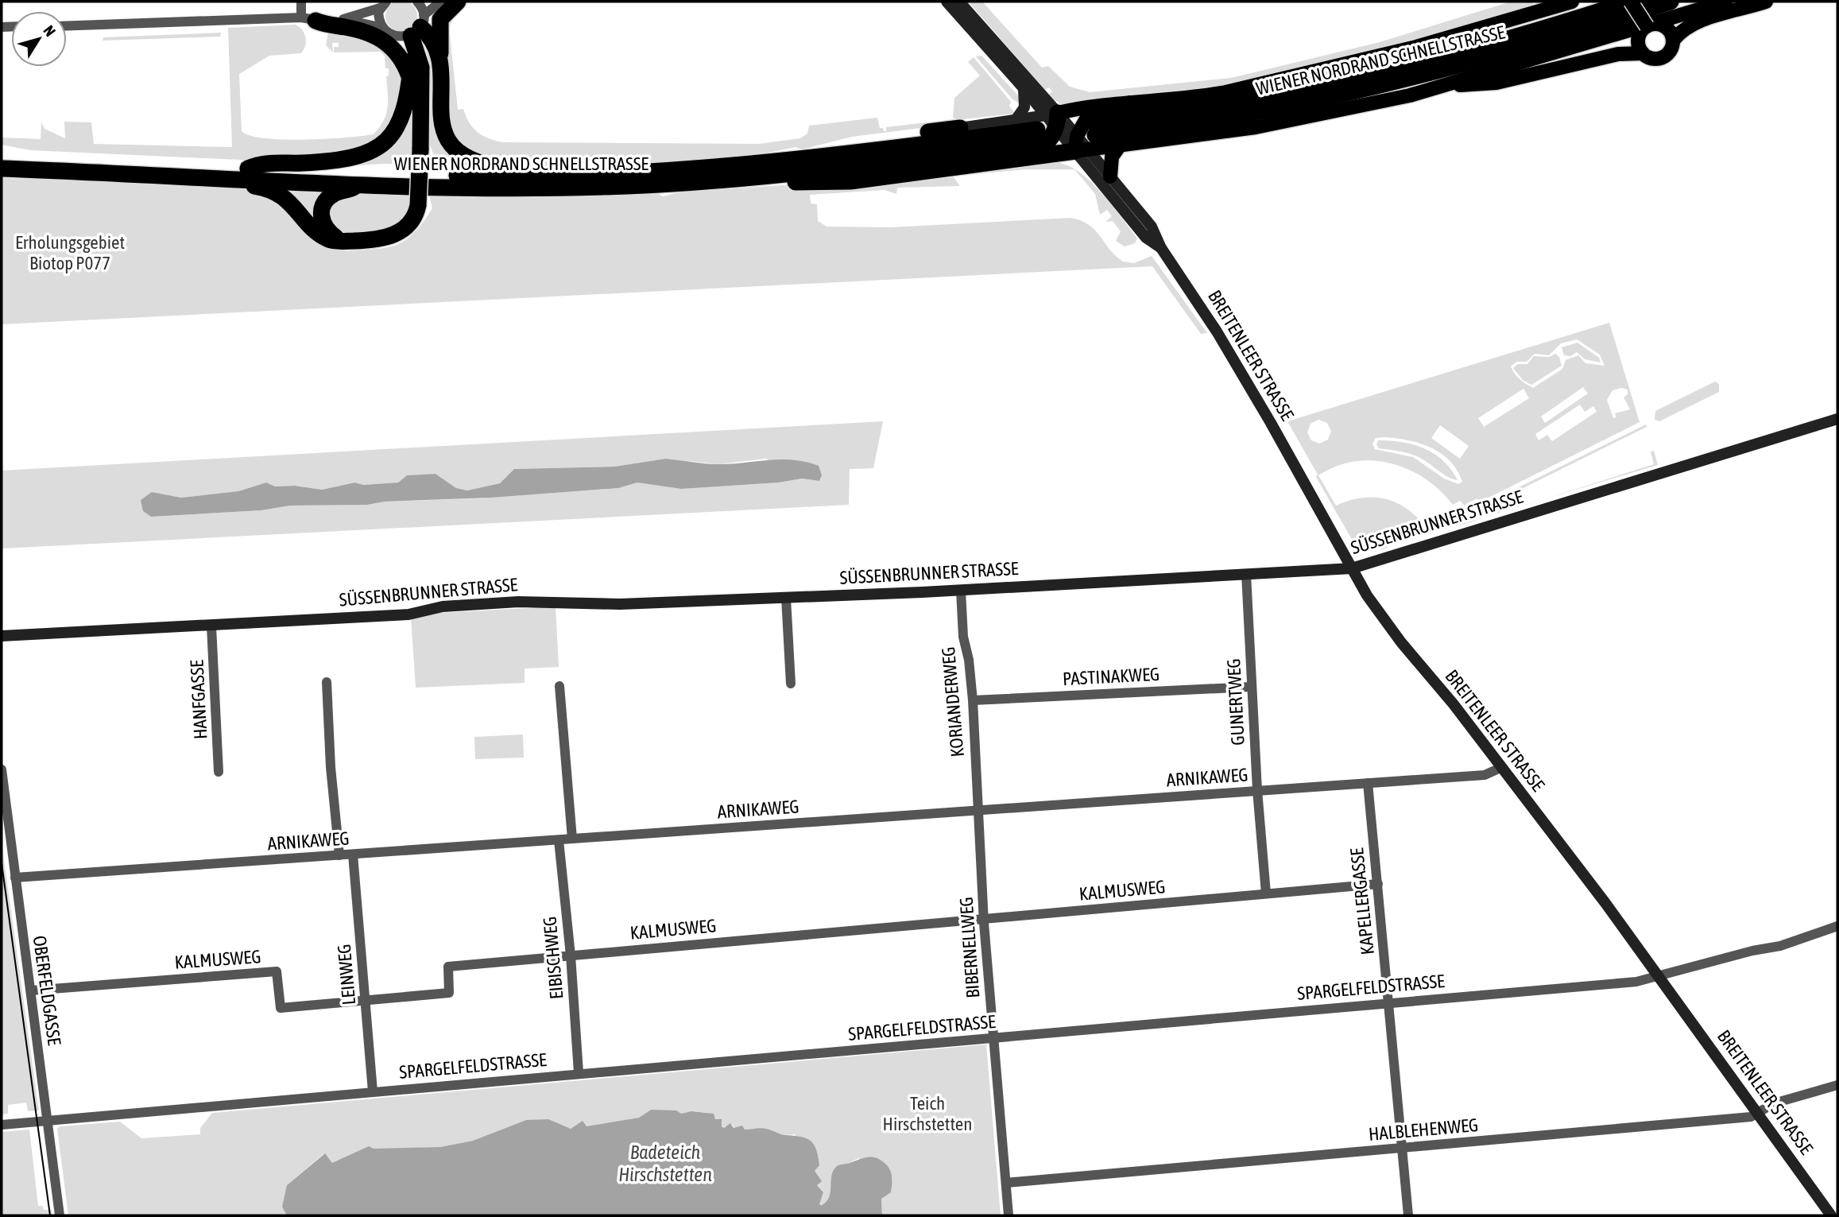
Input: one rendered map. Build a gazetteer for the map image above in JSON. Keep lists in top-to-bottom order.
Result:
{
  "streets": {
    "highway": ["WIENER NORDRAND SCHNELLSTRASSE"],
    "main road": ["BREITENLEER STRASSE", "SÜSSENBRUNNER STRASSE"],
    "street": [
      "PASTINAKWEG",
      "HANFGASSE",
      "KORIANDERWEG",
      "GUNERTWEG",
      "ARNIKAWEG",
      "KALMUSWEG",
      "KAPELLERGASSE",
      "BIBERNELLWEG",
      "EIBISCHWEG",
      "LEINWEG",
      "SPARGELFELDSTRASSE",
      "OBERFELDGASSE",
      "HALBLEHENWEG"
    ]
  },
  "crossings": [
    ["WIENER NORDRAND SCHNELLSTRASSE", "BREITENLEER STRASSE"],
    ["BREITENLEER STRASSE", "SÜSSENBRUNNER STRASSE"],
    ["BREITENLEER STRASSE", "ARNIKAWEG"],
    ["BREITENLEER STRASSE", "SPARGELFELDSTRASSE"],
    ["BREITENLEER STRASSE", "HALBLEHENWEG"],
    ["SÜSSENBRUNNER STRASSE", "HANFGASSE"],
    ["SÜSSENBRUNNER STRASSE", "KORIANDERWEG"],
    ["SÜSSENBRUNNER STRASSE", "GUNERTWEG"],
    ["PASTINAKWEG", "KORIANDERWEG"],
    ["PASTINAKWEG", "GUNERTWEG"],
    ["KORIANDERWEG", "ARNIKAWEG"],
    ["KORIANDERWEG", "BIBERNELLWEG"],
    ["GUNERTWEG", "ARNIKAWEG"],
    ["GUNERTWEG", "KALMUSWEG"],
    ["ARNIKAWEG", "KAPELLERGASSE"],
    ["ARNIKAWEG", "BIBERNELLWEG"],
    ["ARNIKAWEG", "EIBISCHWEG"],
    ["ARNIKAWEG", "LEINWEG"],
    ["ARNIKAWEG", "OBERFELDGASSE"],
    ["KALMUSWEG", "KAPELLERGASSE"],
    ["KALMUSWEG", "BIBERNELLWEG"],
    ["KALMUSWEG", "EIBISCHWEG"],
    ["KALMUSWEG", "LEINWEG"],
    ["KALMUSWEG", "OBERFELDGASSE"],
    ["KAPELLERGASSE", "SPARGELFELDSTRASSE"],
    ["KAPELLERGASSE", "HALBLEHENWEG"],
    ["BIBERNELLWEG", "SPARGELFELDSTRASSE"],
    ["BIBERNELLWEG", "HALBLEHENWEG"],
    ["EIBISCHWEG", "SPARGELFELDSTRASSE"],
    ["LEINWEG", "SPARGELFELDSTRASSE"],
    ["SPARGELFELDSTRASSE", "OBERFELDGASSE"]
  ],
  "water": ["Badeteich Hirschstetten"],
  "parks": ["Erholungsgebiet Biotop P077", "Teich Hirschstetten"],
  "north": "top right"
}
